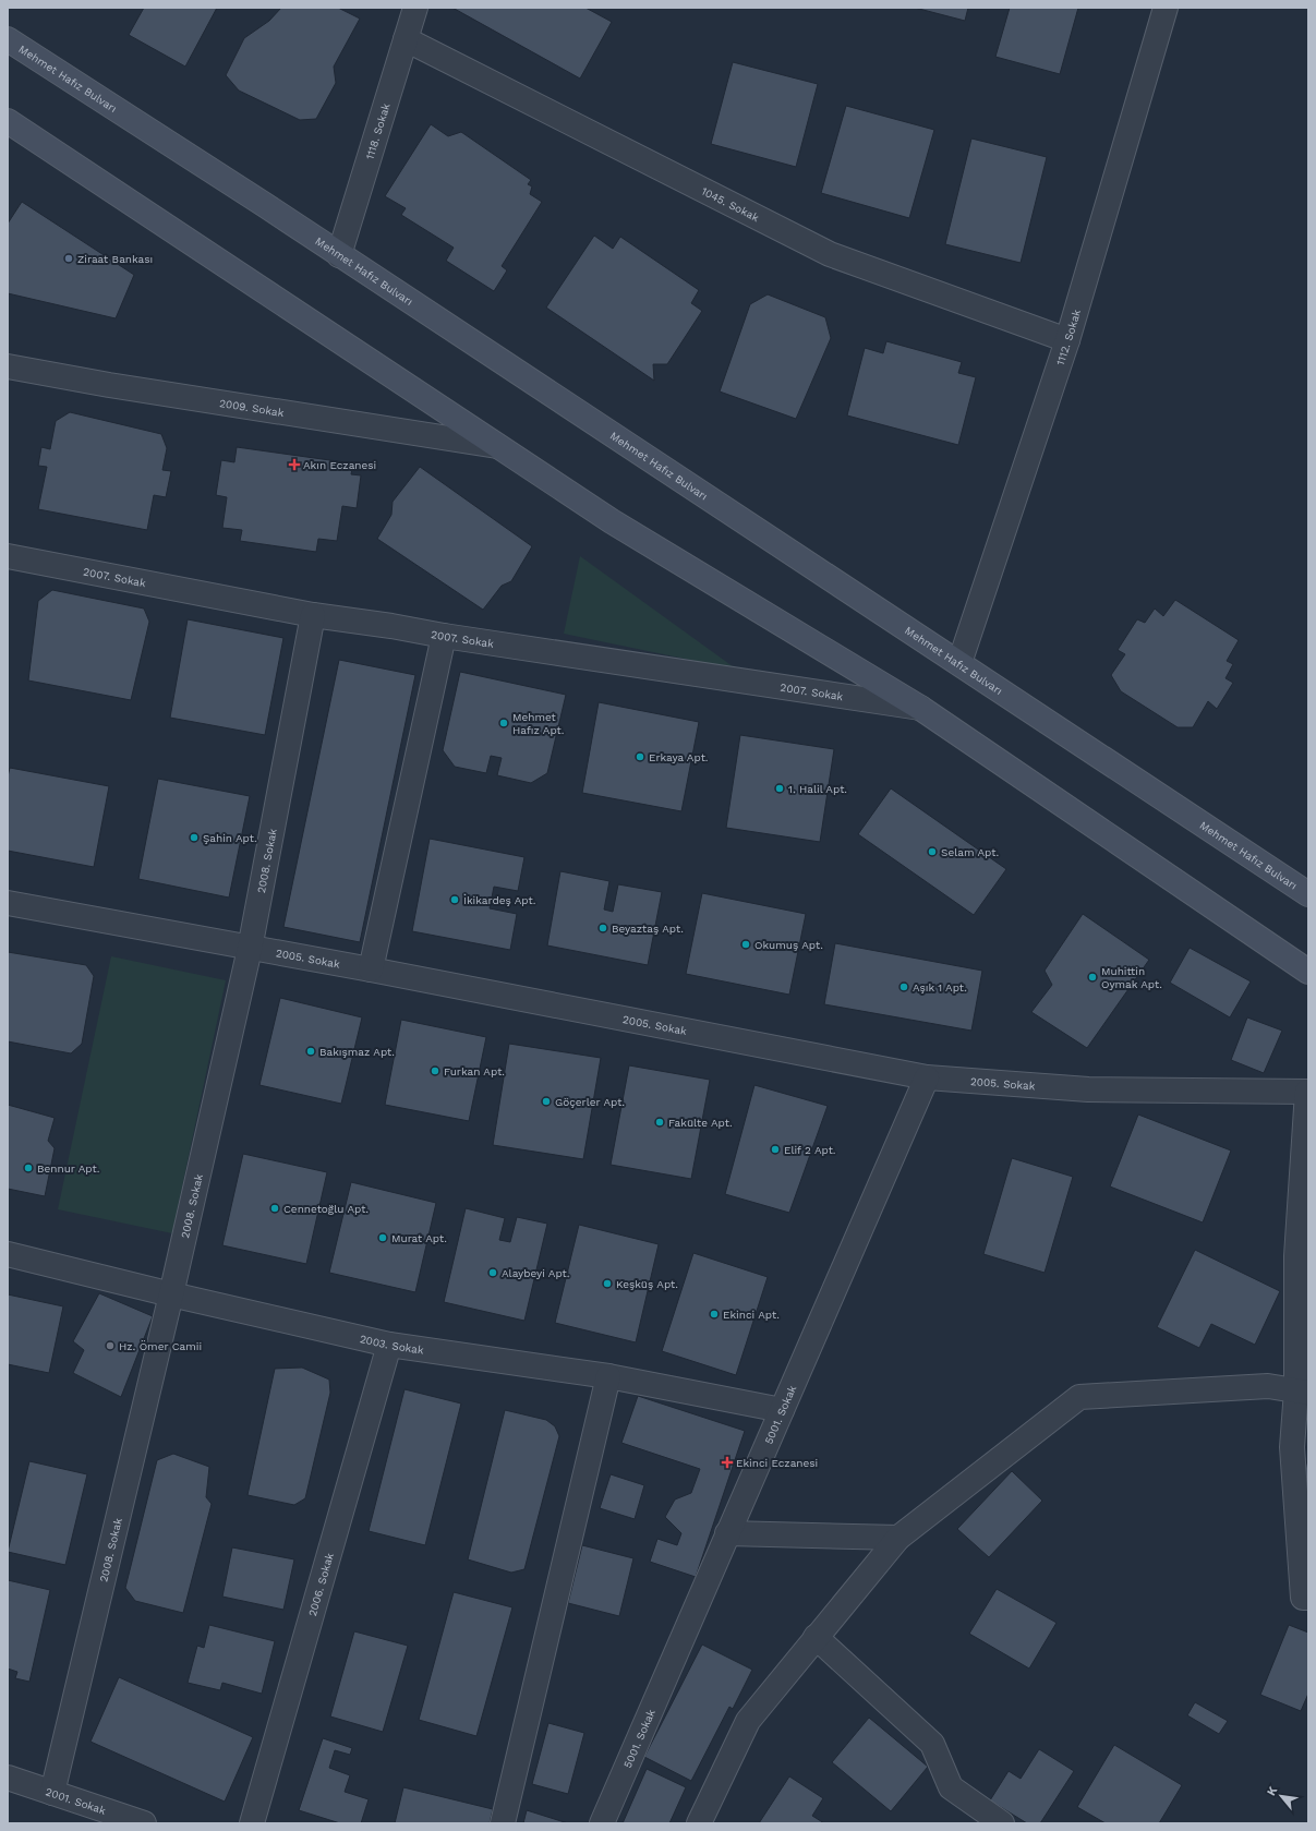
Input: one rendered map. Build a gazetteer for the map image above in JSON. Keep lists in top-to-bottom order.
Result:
{
  "streets": {
    "main road": ["Mehmet Hafız Bulvarı"],
    "street": [
      "1118. Sokak",
      "1045. Sokak",
      "1112. Sokak",
      "2009. Sokak",
      "2007. Sokak",
      "2008. Sokak",
      "2005. Sokak",
      "2003. Sokak",
      "5001. Sokak",
      "2006. Sokak",
      "2001. Sokak"
    ]
  },
  "crossings": [
    ["Mehmet Hafız Bulvarı", "1118. Sokak"],
    ["Mehmet Hafız Bulvarı", "1112. Sokak"],
    ["1118. Sokak", "1045. Sokak"],
    ["1045. Sokak", "1112. Sokak"],
    ["2007. Sokak", "2008. Sokak"],
    ["2008. Sokak", "2005. Sokak"],
    ["2008. Sokak", "2003. Sokak"],
    ["2008. Sokak", "2001. Sokak"],
    ["2005. Sokak", "5001. Sokak"],
    ["2003. Sokak", "5001. Sokak"],
    ["2003. Sokak", "2006. Sokak"]
  ],
  "places": {
    "other": [
      "Ziraat Bankası",
      "Mehmet Hafız Apt.",
      "Erkaya Apt.",
      "1. Halil Apt.",
      "Şahin Apt.",
      "Selam Apt.",
      "İkikardeş Apt.",
      "Beyaztaş Apt.",
      "Okumuş Apt.",
      "Muhittin Oymak Apt.",
      "Aşık 1 Apt.",
      "Bakışmaz Apt.",
      "Furkan Apt.",
      "Göçerler Apt.",
      "Fakülte Apt.",
      "Elif 2 Apt.",
      "Bennur Apt.",
      "Cennetoğlu Apt.",
      "Murat Apt.",
      "Alaybeyi Apt.",
      "Keşküş Apt.",
      "Ekinci Apt.",
      "Hz. Ömer Camii"
    ],
    "health": ["Akın Eczanesi", "Ekinci Eczanesi"]
  },
  "north": "top left"
}
